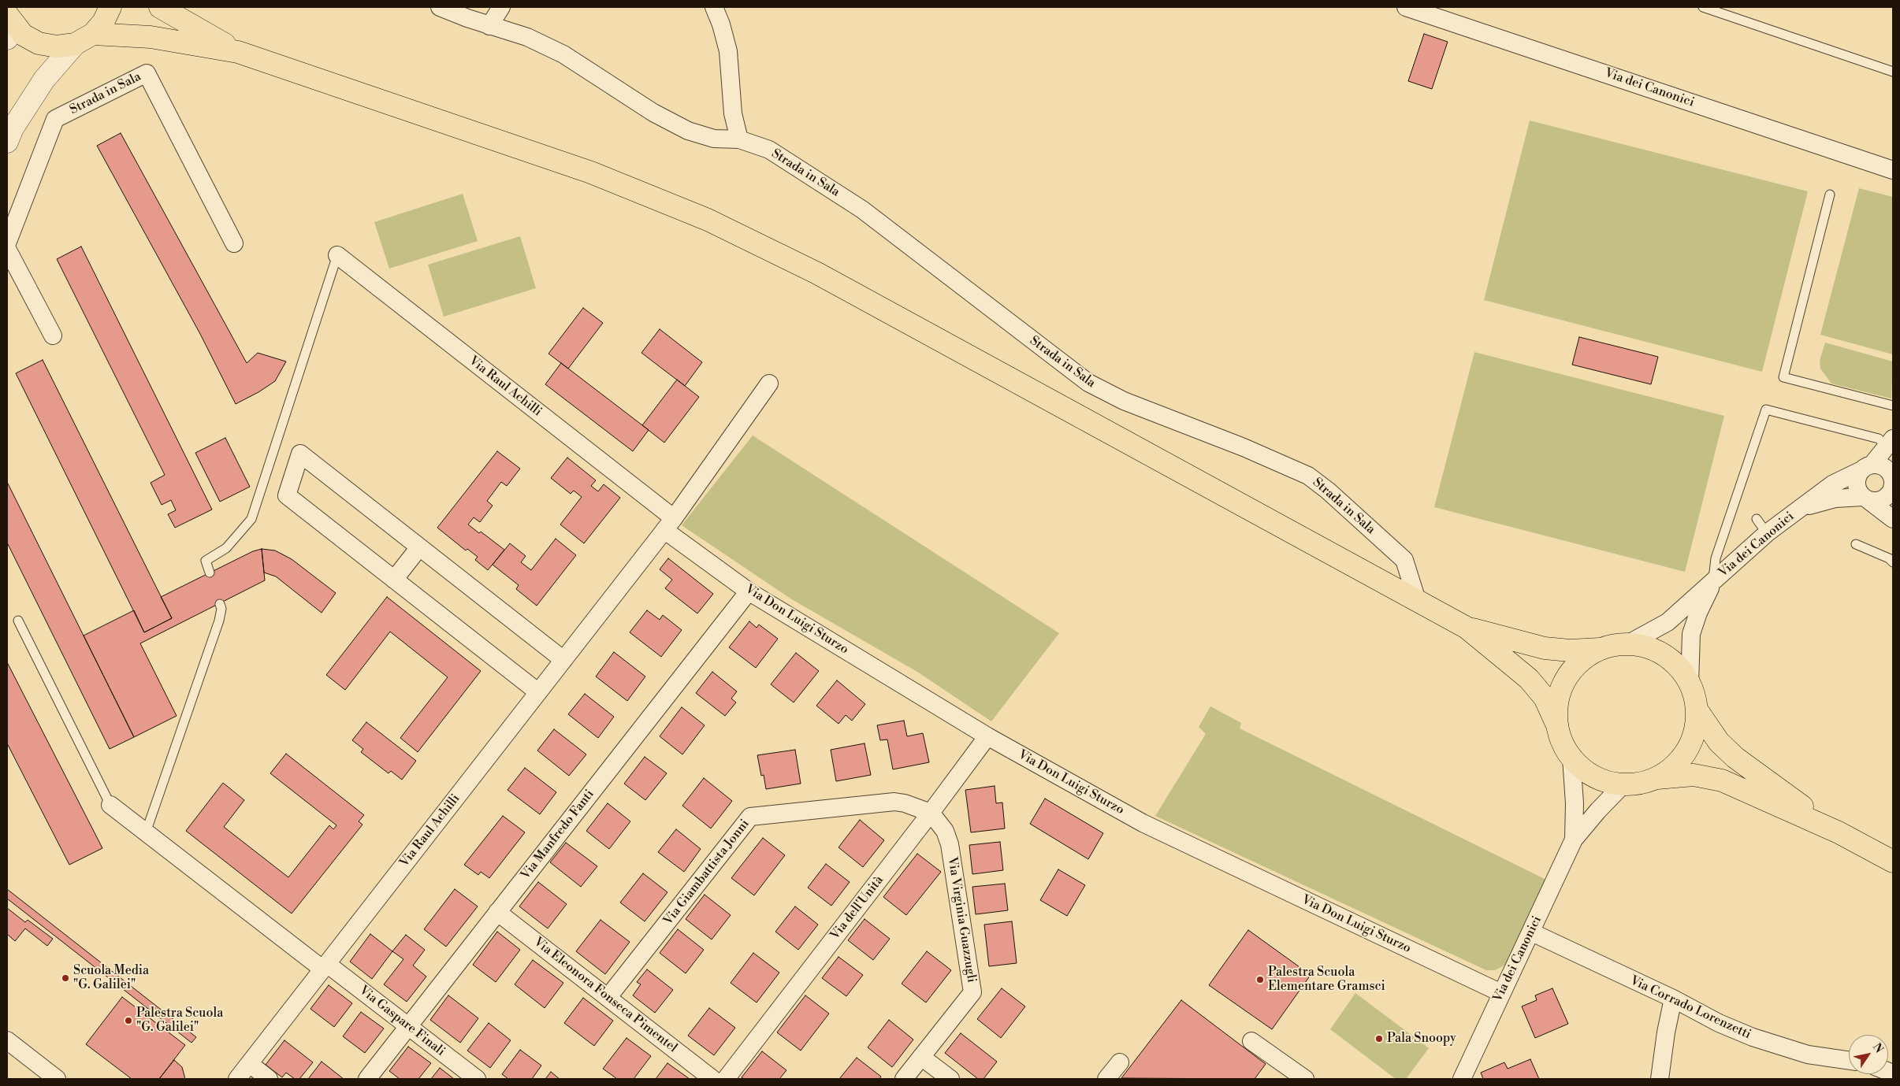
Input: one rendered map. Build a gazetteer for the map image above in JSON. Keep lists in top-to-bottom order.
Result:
{
  "streets": {
    "street": [
      "Via dei Canonici",
      "Strada in Sala",
      "Via Raul Achilli",
      "Via Don Luigi Sturzo",
      "Via Manfredo Fanti",
      "Via Giambattista Jonni",
      "Via dell'Unità",
      "Via Virginia Guazzugli",
      "Via Eleonora Fonseca Pimentel",
      "Via Corrado Lorenzetti",
      "Via Gaspare Finali"
    ]
  },
  "crossings": [
    ["Via dei Canonici", "Via Don Luigi Sturzo"],
    ["Via dei Canonici", "Via Corrado Lorenzetti"],
    ["Via Raul Achilli", "Via Don Luigi Sturzo"],
    ["Via Raul Achilli", "Via Gaspare Finali"],
    ["Via Don Luigi Sturzo", "Via Manfredo Fanti"],
    ["Via Don Luigi Sturzo", "Via dell'Unità"],
    ["Via Manfredo Fanti", "Via Eleonora Fonseca Pimentel"],
    ["Via Manfredo Fanti", "Via Gaspare Finali"],
    ["Via Giambattista Jonni", "Via dell'Unità"],
    ["Via Giambattista Jonni", "Via Virginia Guazzugli"],
    ["Via Giambattista Jonni", "Via Eleonora Fonseca Pimentel"],
    ["Via dell'Unità", "Via Virginia Guazzugli"]
  ],
  "places": [
    "Scuola Media \"G. Galilei\"",
    "Palestra Scuola Elementare Gramsci",
    "Palestra Scuola \"G. Galilei\"",
    "Pala Snoopy"
  ],
  "north": "top right"
}
